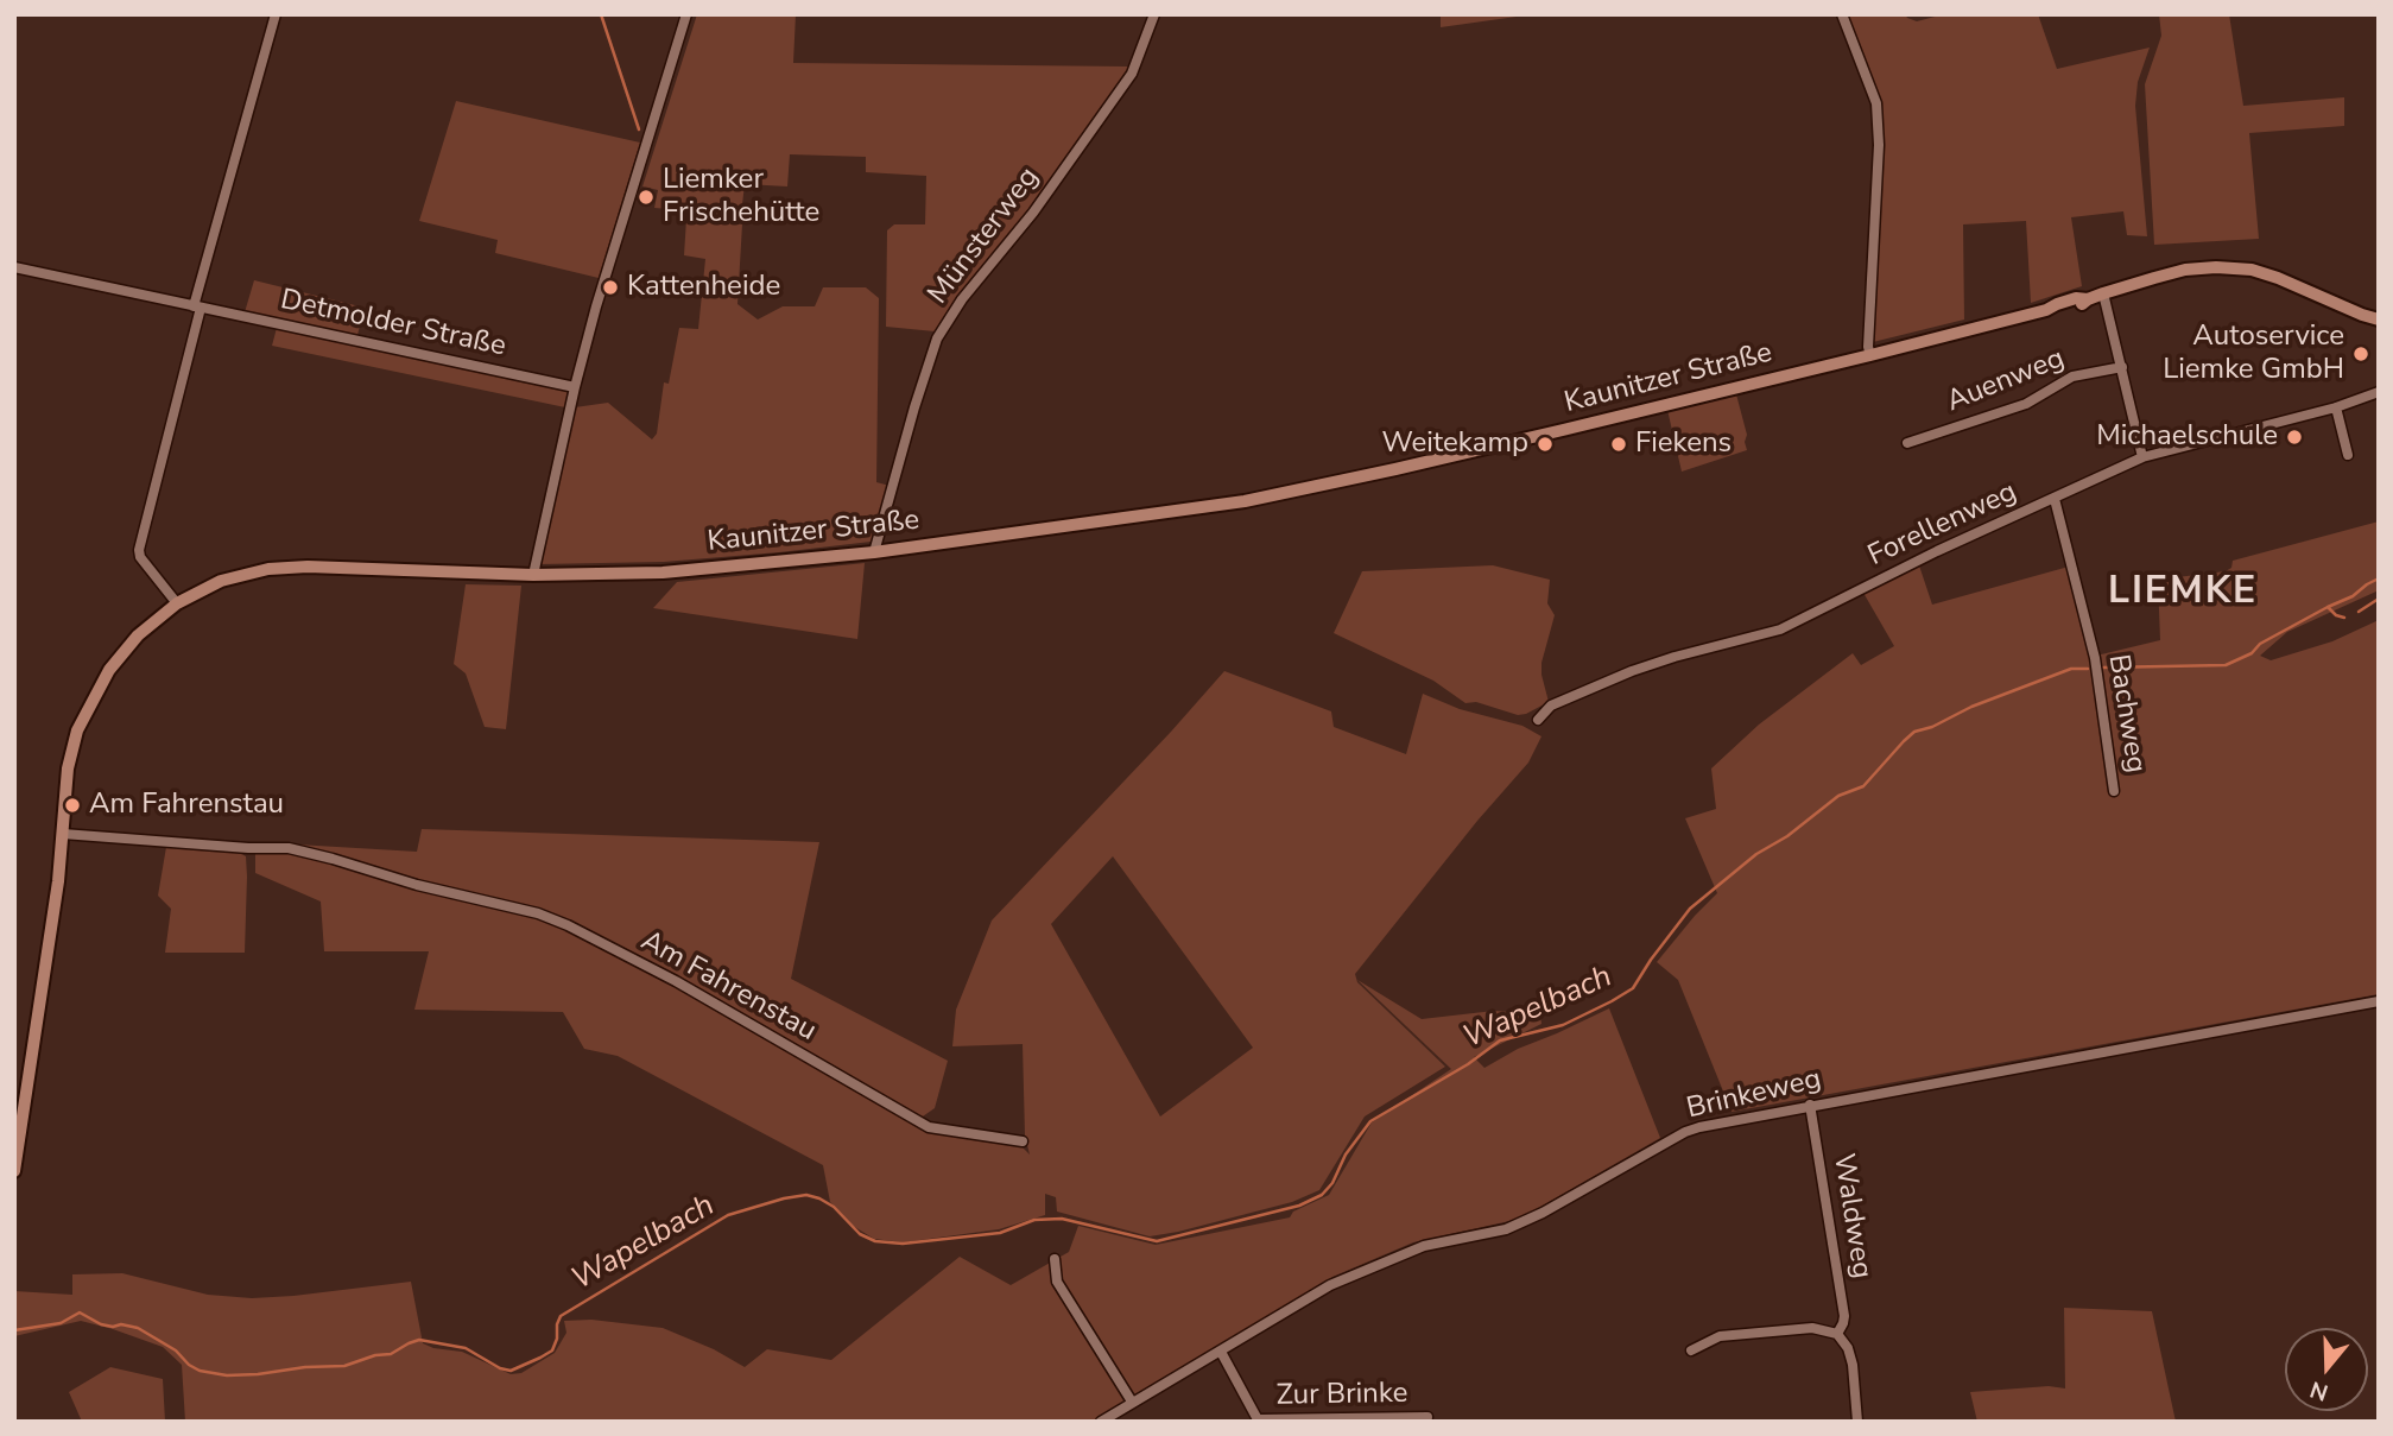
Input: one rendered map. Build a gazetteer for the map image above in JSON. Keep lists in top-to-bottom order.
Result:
{
  "streets": {
    "street": [
      "Münsterweg",
      "Detmolder Straße",
      "Kaunitzer Straße",
      "Auenweg",
      "Forellenweg",
      "Bachweg",
      "Am Fahrenstau",
      "Brinkeweg",
      "Waldweg",
      "Zur Brinke"
    ]
  },
  "crossings": [
    ["Münsterweg", "Kaunitzer Straße"],
    ["Kaunitzer Straße", "Am Fahrenstau"],
    ["Forellenweg", "Bachweg"],
    ["Brinkeweg", "Waldweg"],
    ["Brinkeweg", "Zur Brinke"]
  ],
  "districts": ["LIEMKE"],
  "water": ["Wapelbach"],
  "places": [
    "Liemker Frischehütte",
    "Kattenheide",
    "Autoservice Liemke GmbH",
    "Michaelschule",
    "Weitekamp",
    "Fiekens",
    "Am Fahrenstau"
  ],
  "north": "bottom"
}
